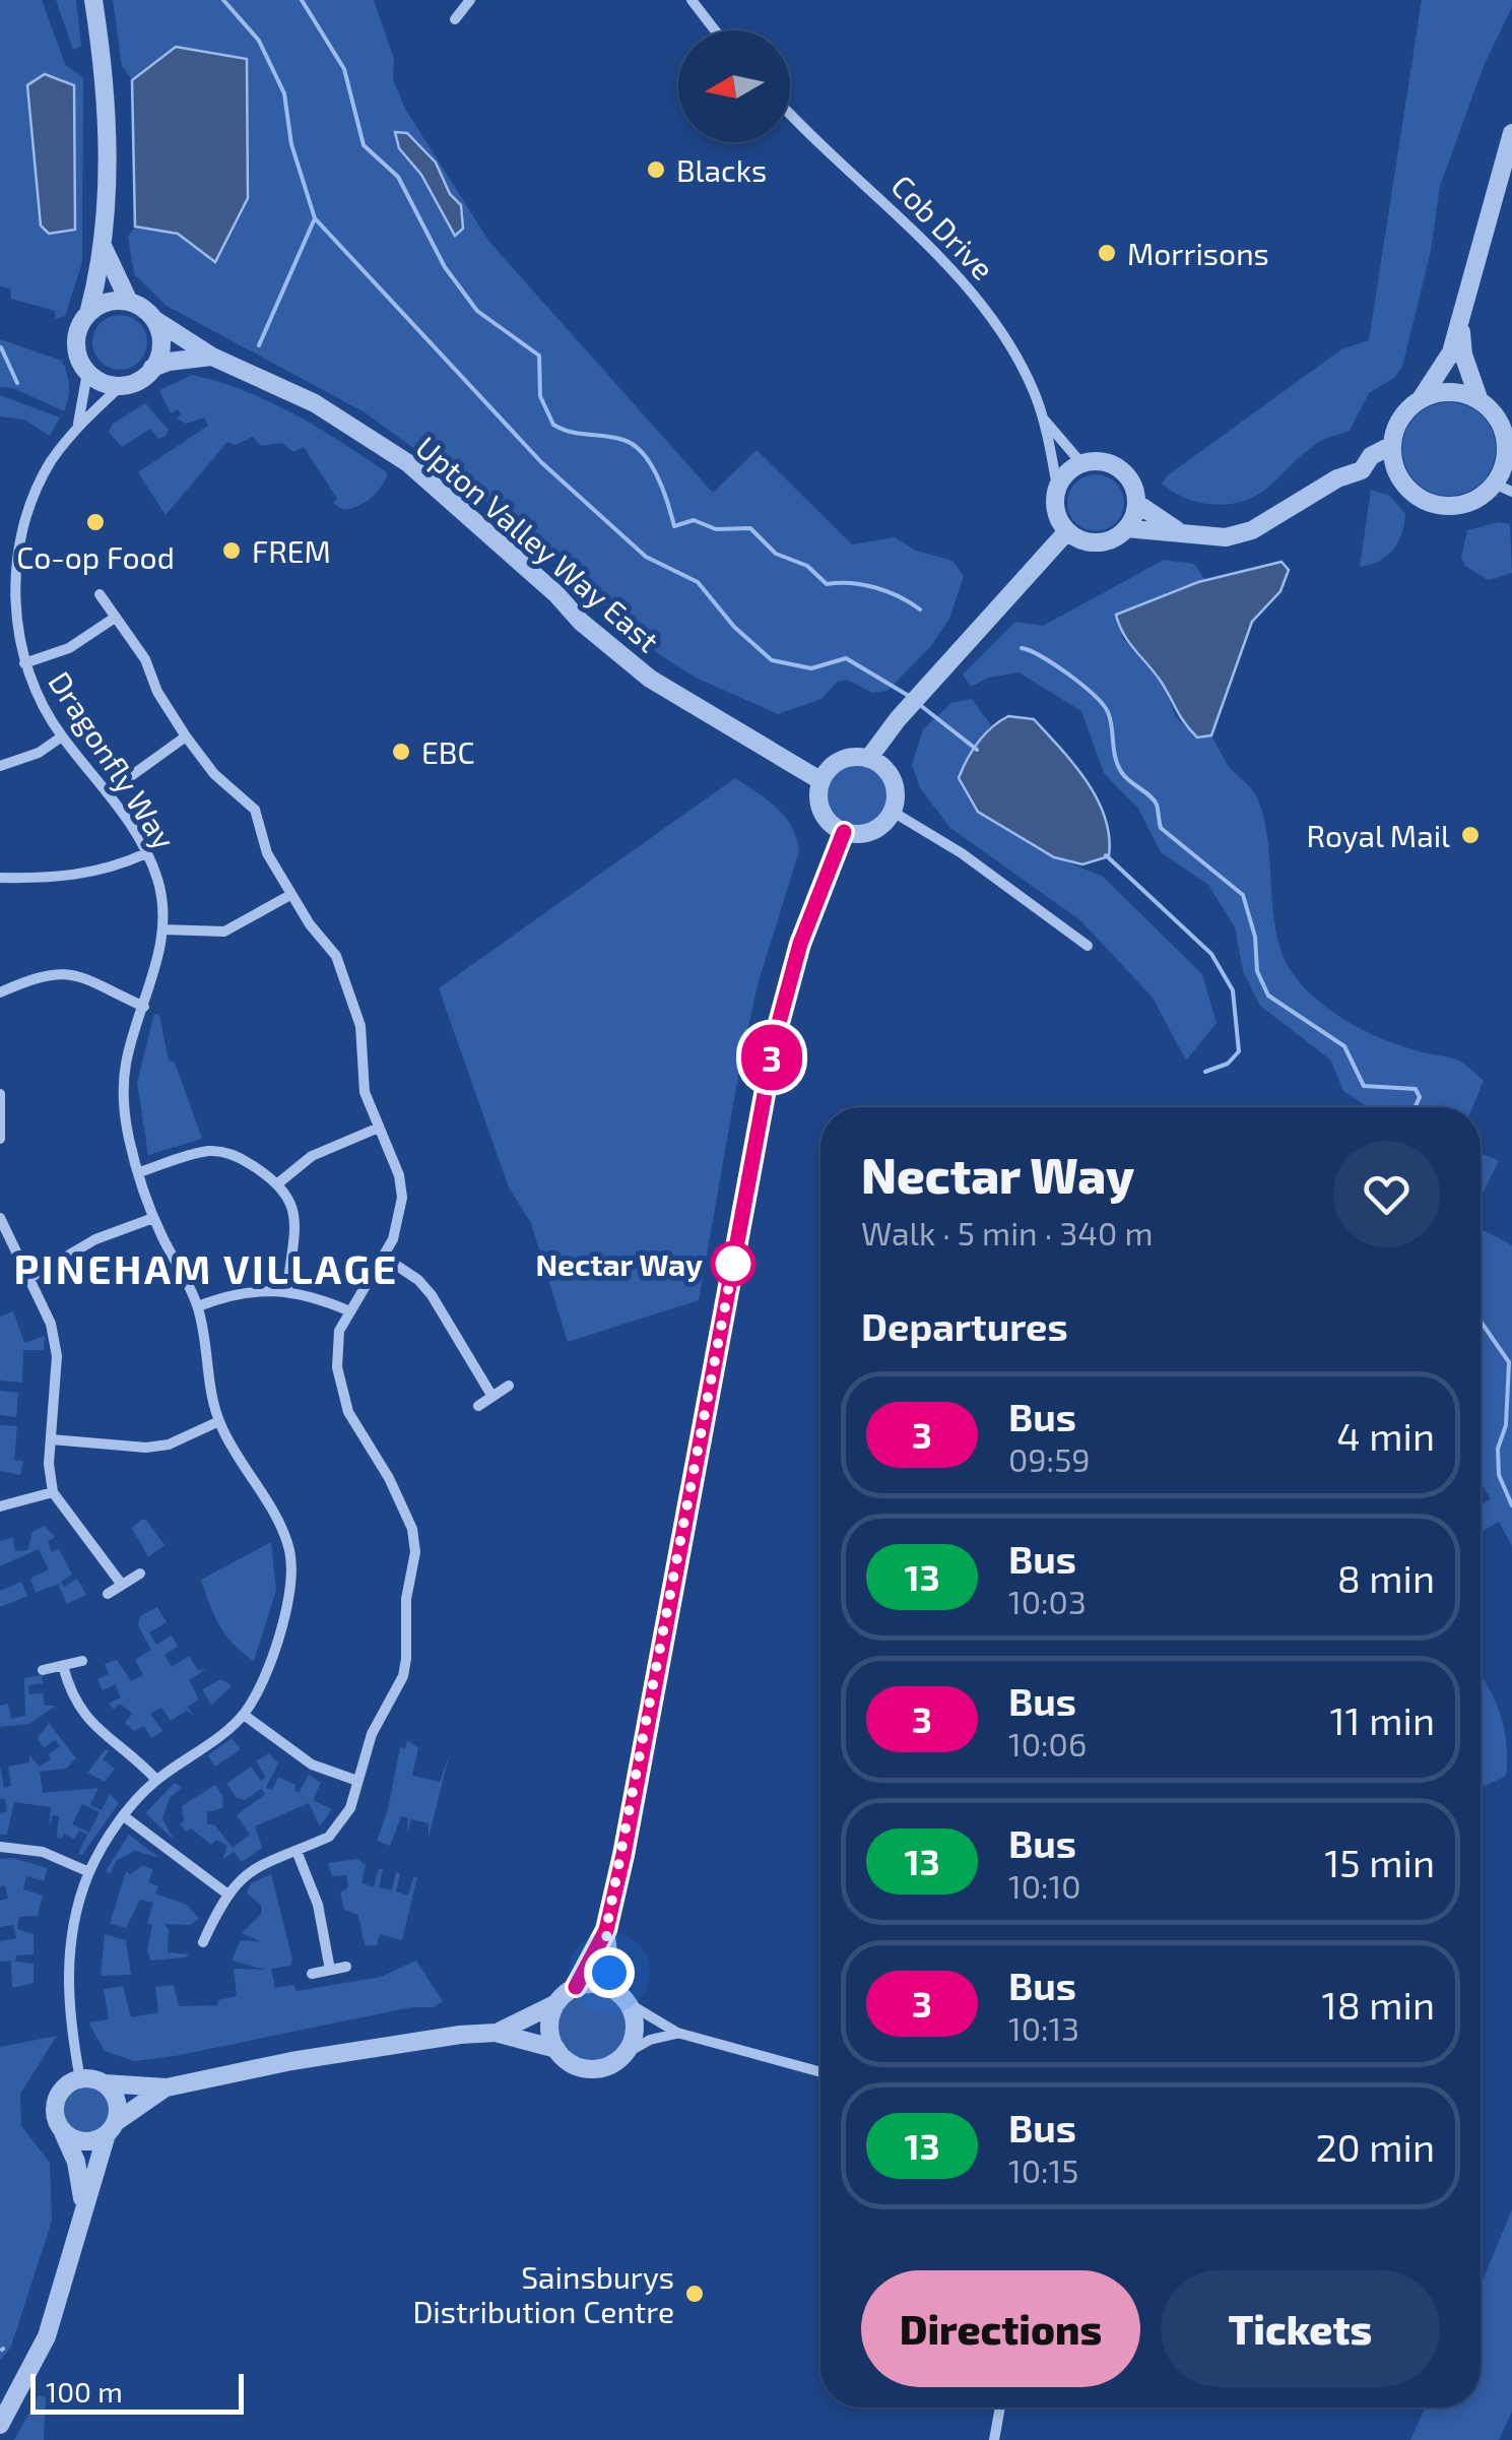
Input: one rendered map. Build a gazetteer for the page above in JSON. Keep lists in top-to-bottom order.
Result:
{
  "streets": {
    "street": ["Cob Drive", "Upton Valley Way East", "Dragonfly Way"]
  },
  "crossings": [
    ["Upton Valley Way East", "Dragonfly Way"]
  ],
  "districts": ["PINEHAM VILLAGE"],
  "places": [
    "Blacks",
    "Morrisons",
    "Co-op Food",
    "FREM",
    "EBC",
    "Royal Mail",
    "Nectar Way",
    "Sainsburys Distribution Centre"
  ],
  "lines": ["bus line 3"],
  "scale_bar": "100 m",
  "north": "left",
  "page": {
    "on_map": "3",
    "heading": [
      ["Nectar Way", "Walk · 5 min · 340 m"],
      "Departures"
    ],
    "list": [
      {
        "mark": "3",
        "name": "Bus",
        "note": "09:59",
        "value": "4 min"
      },
      {
        "mark": "13",
        "name": "Bus",
        "note": "10:03",
        "value": "8 min"
      },
      {
        "mark": "3",
        "name": "Bus",
        "note": "10:06",
        "value": "11 min"
      },
      {
        "mark": "13",
        "name": "Bus",
        "note": "10:10",
        "value": "15 min"
      },
      {
        "mark": "3",
        "name": "Bus",
        "note": "10:13",
        "value": "18 min"
      },
      {
        "mark": "13",
        "name": "Bus",
        "note": "10:15",
        "value": "20 min"
      }
    ],
    "buttons": ["Directions", "Tickets"],
    "scale": "100 m"
  }
}
